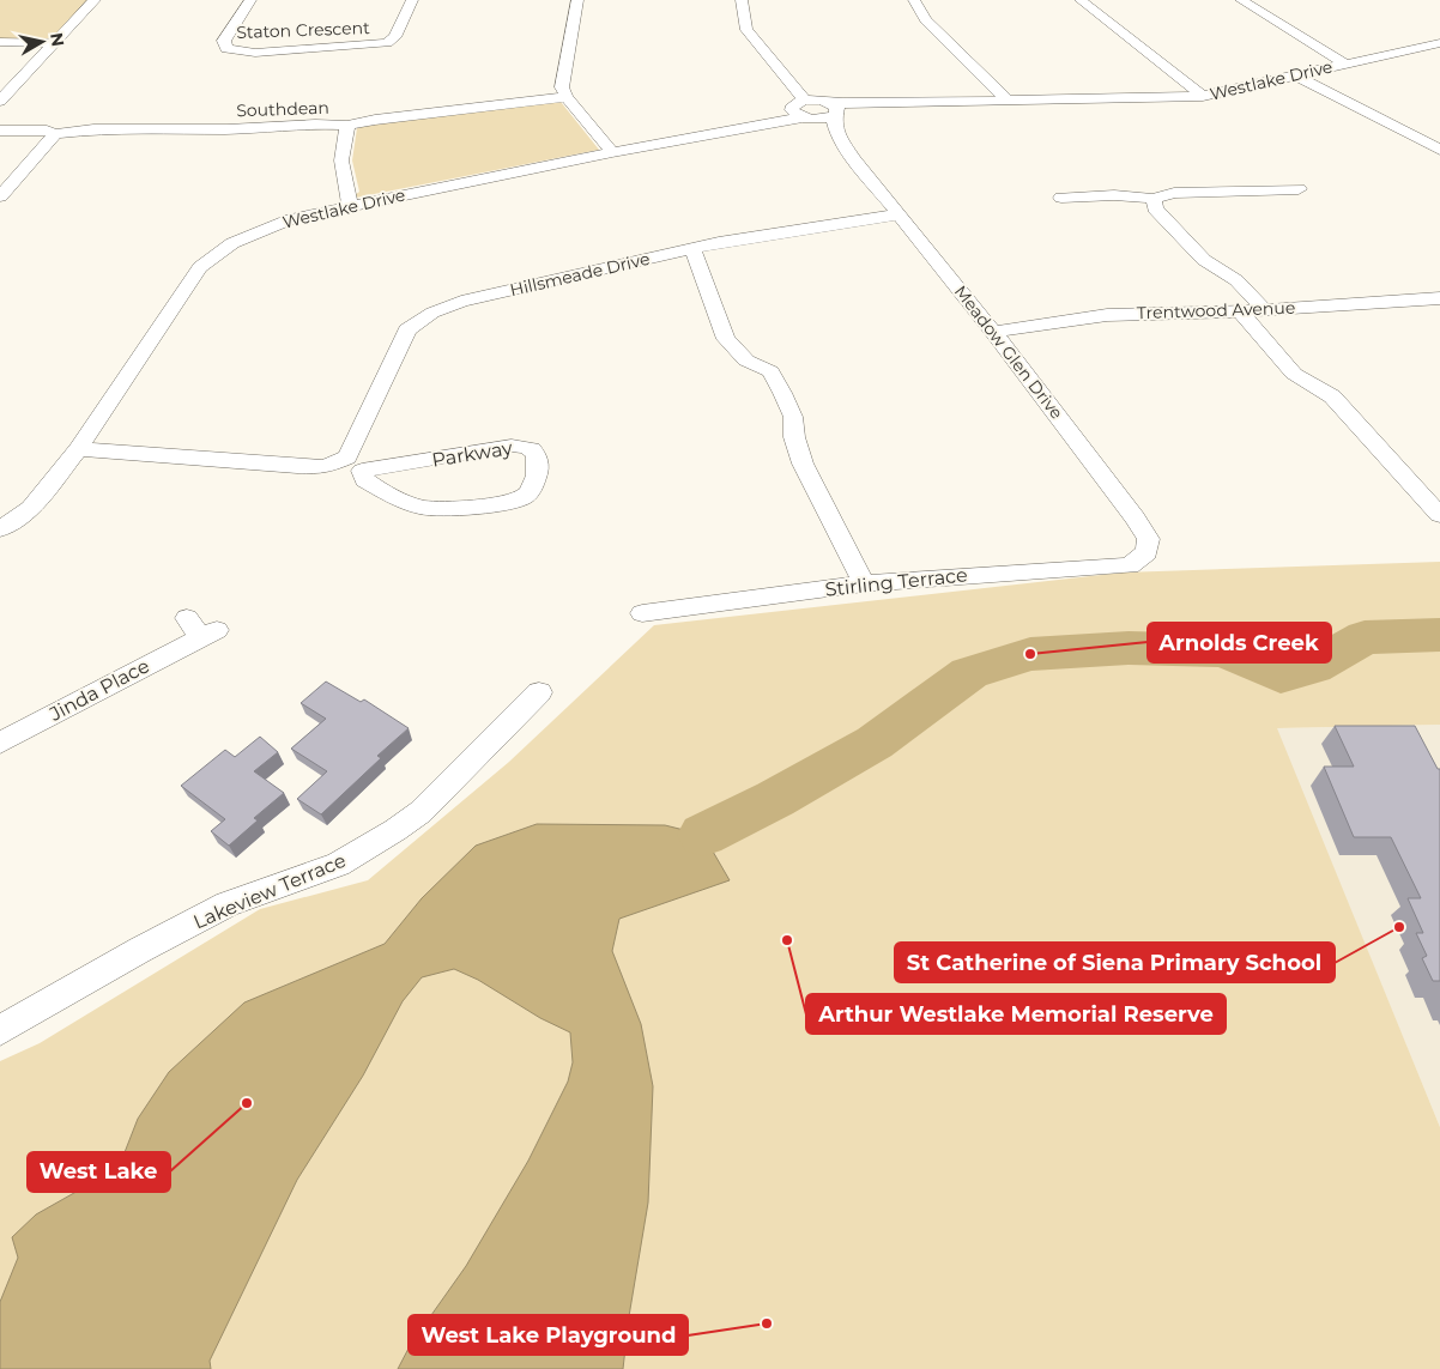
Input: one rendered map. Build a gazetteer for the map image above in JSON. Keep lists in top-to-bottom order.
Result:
{
  "streets": {
    "street": [
      "Staton Crescent",
      "Westlake Drive",
      "Southdean",
      "Hillsmeade Drive",
      "Trentwood Avenue",
      "Meadow Glen Drive",
      "Parkway",
      "Stirling Terrace",
      "Jinda Place",
      "Lakeview Terrace"
    ]
  },
  "crossings": [
    ["Westlake Drive", "Meadow Glen Drive"],
    ["Westlake Drive", "Parkway"],
    ["Hillsmeade Drive", "Meadow Glen Drive"],
    ["Hillsmeade Drive", "Parkway"],
    ["Trentwood Avenue", "Meadow Glen Drive"],
    ["Meadow Glen Drive", "Stirling Terrace"]
  ],
  "places": [
    "Arnolds Creek",
    "St Catherine of Siena Primary School",
    "Arthur Westlake Memorial Reserve",
    "West Lake",
    "West Lake Playground"
  ],
  "north": "right"
}
